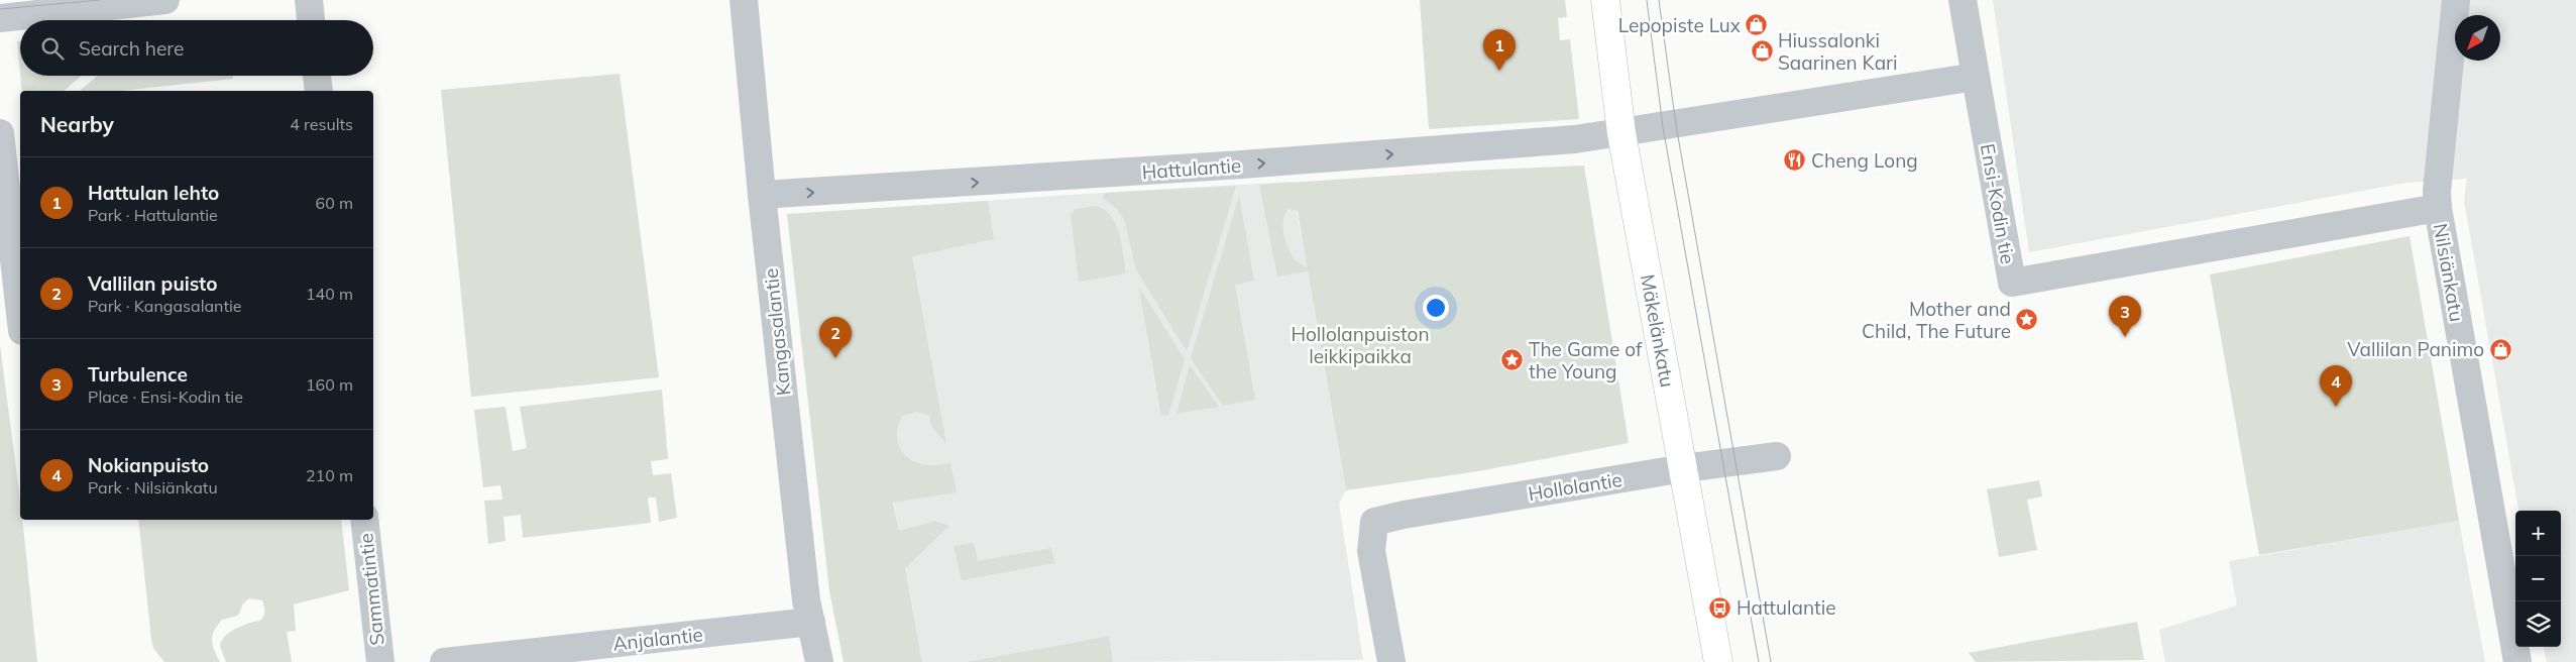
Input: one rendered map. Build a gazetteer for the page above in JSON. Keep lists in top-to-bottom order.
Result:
{
  "streets": {
    "main road": ["Mäkelänkatu"],
    "street": [
      "Hattulantie",
      "Ensi-Kodin tie",
      "Nilsiänkatu",
      "Kangasalantie",
      "Hollolantie",
      "Sammatintie",
      "Anjalantie"
    ]
  },
  "crossings": [
    ["Hattulantie", "Ensi-Kodin tie"],
    ["Hattulantie", "Mäkelänkatu"],
    ["Hattulantie", "Kangasalantie"],
    ["Ensi-Kodin tie", "Nilsiänkatu"],
    ["Mäkelänkatu", "Hollolantie"],
    ["Kangasalantie", "Anjalantie"]
  ],
  "one_way": ["Hattulantie"],
  "parks": ["Hollolanpuiston leikkipaikka"],
  "places": {
    "shop": ["Lepopiste Lux", "Hiussalonki Saarinen Kari", "Vallilan Panimo"],
    "restaurant": ["Cheng Long"],
    "place": ["Mother and Child, The Future", "The Game of the Young"],
    "bus stop": ["Hattulantie"]
  },
  "north": "bottom left",
  "page": {
    "search": "Search here",
    "pins": [
      "1",
      "3",
      "2",
      "4"
    ],
    "heading": ["Nearby", "4 results"],
    "list": [
      {
        "mark": "1",
        "name": "Hattulan lehto",
        "note": "Park · Hattulantie",
        "value": "60 m"
      },
      {
        "mark": "2",
        "name": "Vallilan puisto",
        "note": "Park · Kangasalantie",
        "value": "140 m"
      },
      {
        "mark": "3",
        "name": "Turbulence",
        "note": "Place · Ensi-Kodin tie",
        "value": "160 m"
      },
      {
        "mark": "4",
        "name": "Nokianpuisto",
        "note": "Park · Nilsiänkatu",
        "value": "210 m"
      }
    ],
    "map_buttons": ["+", "−"]
  }
}
